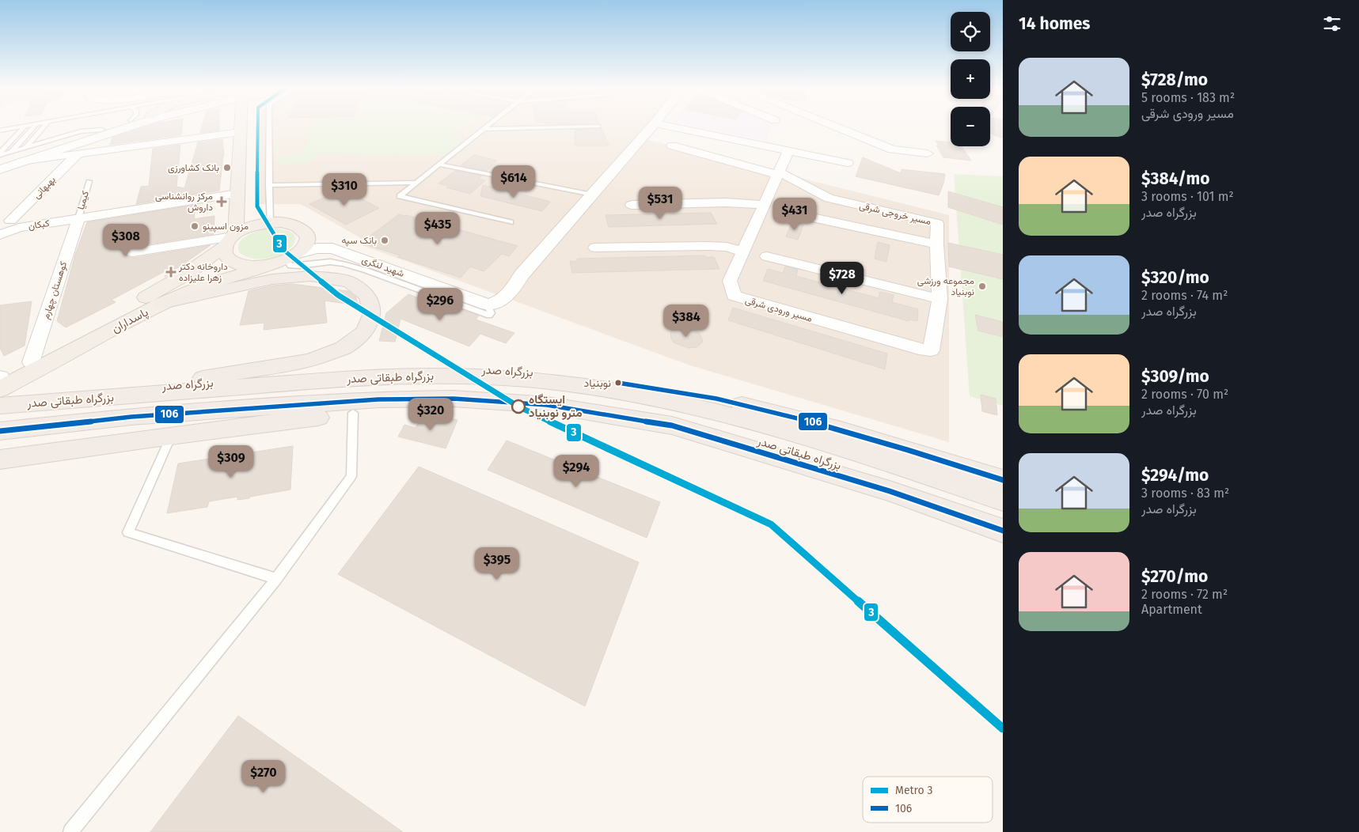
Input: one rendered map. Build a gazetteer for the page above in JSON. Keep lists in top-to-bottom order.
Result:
{
  "streets": {
    "highway": ["بزرگراه صدر", "بزرگراه طبقاتی صدر"],
    "main road": ["شهید لنگری", "پاسداران"],
    "street": [
      "بهبهانی",
      "مسیر خروجی شرقی",
      "کبکان",
      "کوهستان چهارم",
      "مسیر ورودی شرقی"
    ],
    "lane": ["کیمیا"]
  },
  "crossings": [
    ["بهبهانی", "کبکان"],
    ["کیمیا", "کبکان"],
    ["کیمیا", "کوهستان چهارم"],
    ["مسیر خروجی شرقی", "مسیر ورودی شرقی"],
    ["کبکان", "کوهستان چهارم"],
    ["شهید لنگری", "پاسداران"],
    ["کوهستان چهارم", "پاسداران"]
  ],
  "places": {
    "other": [
      "بانک کشاورزی",
      "مزون اسپینو",
      "بانک سپه",
      "مجموعه ورزشی نوبنیاد",
      "نوبنیاد",
      "ایستگاه مترو نوبنیاد"
    ],
    "health": ["مرکز روانشناسی داروش", "داروخانه دکتر زهرا علیزاده"]
  },
  "lines": ["metro line 3", "transit line 106"],
  "legend": ["Metro 3", "106"],
  "page": {
    "heading": "14 homes",
    "map_buttons": ["+", "−"],
    "list": [
      {
        "name": "$728/mo",
        "note": "5 rooms · 183 m² · مسیر ورودی شرقی"
      },
      {
        "name": "$384/mo",
        "note": "3 rooms · 101 m² · بزرگراه صدر"
      },
      {
        "name": "$320/mo",
        "note": "2 rooms · 74 m² · بزرگراه صدر"
      },
      {
        "name": "$309/mo",
        "note": "2 rooms · 70 m² · بزرگراه صدر"
      },
      {
        "name": "$294/mo",
        "note": "3 rooms · 83 m² · بزرگراه صدر"
      },
      {
        "name": "$270/mo",
        "note": "2 rooms · 72 m² · Apartment"
      }
    ],
    "price": [
      "$614",
      "$310",
      "$531",
      "$431",
      "$435",
      "$308",
      "$728",
      "$296",
      "$384",
      "$320",
      "$309",
      "$294",
      "$395",
      "$270"
    ]
  }
}
